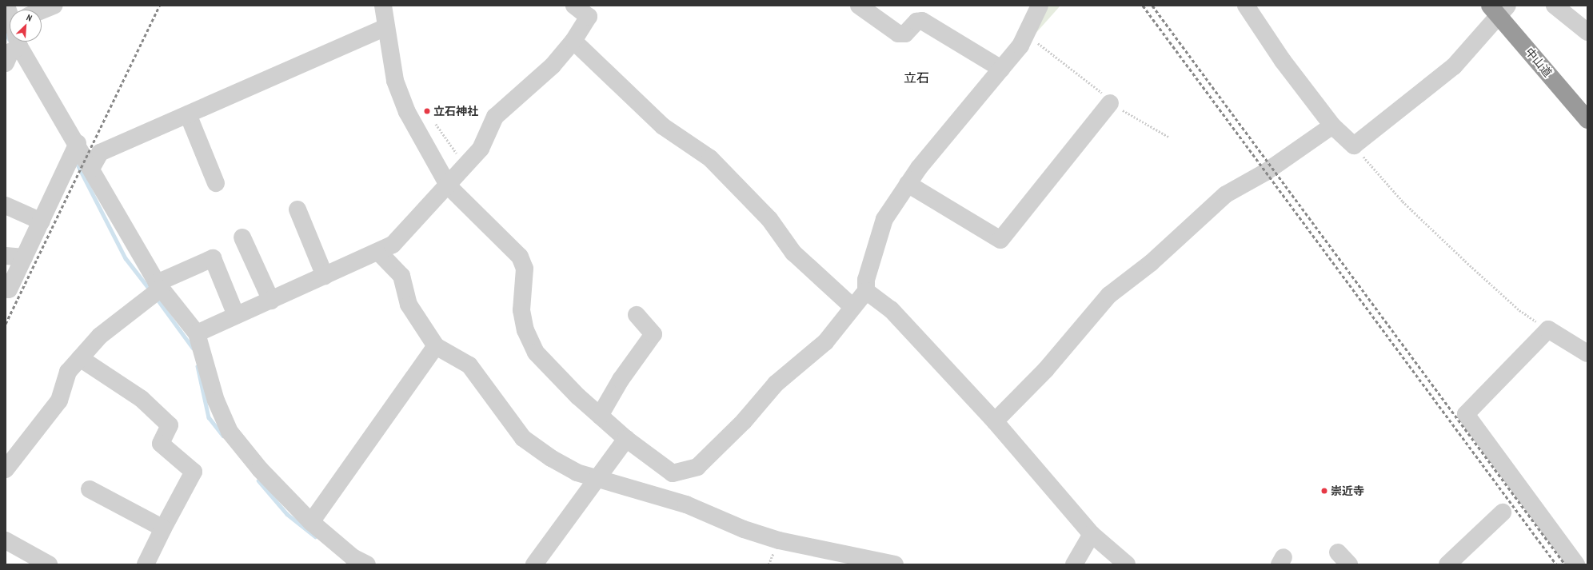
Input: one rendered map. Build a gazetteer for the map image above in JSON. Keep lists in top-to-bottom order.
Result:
{
  "streets": {
    "highway": ["中山道"]
  },
  "districts": ["立石"],
  "places": ["立石神社", "崇近寺"],
  "north": "top right"
}
